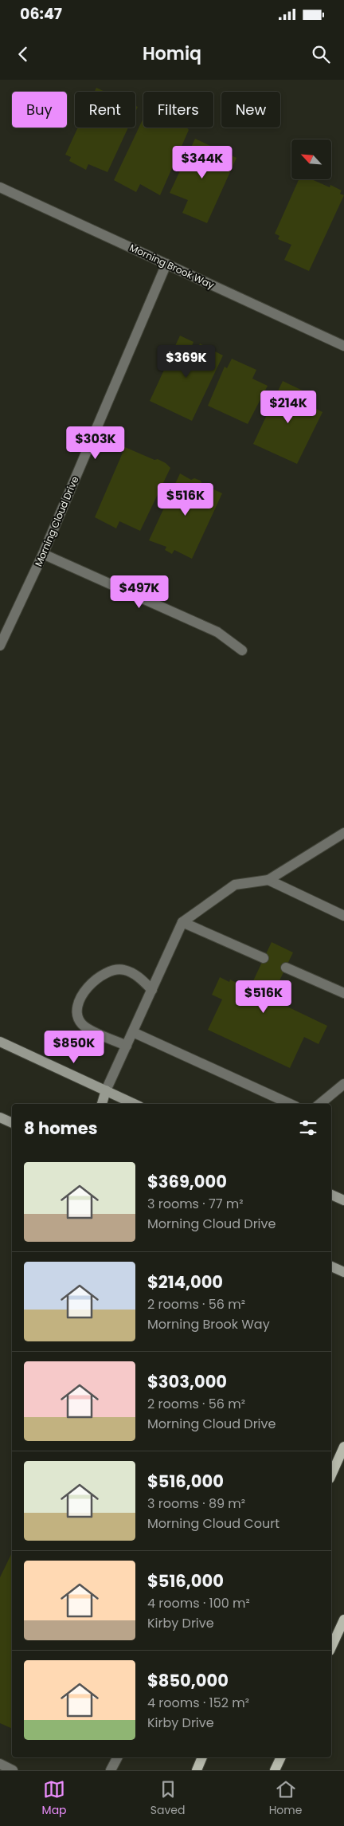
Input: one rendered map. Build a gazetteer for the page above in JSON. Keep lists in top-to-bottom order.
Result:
{
  "streets": {
    "street": ["Morning Brook Way", "Morning Cloud Drive"]
  },
  "crossings": [
    ["Morning Brook Way", "Morning Cloud Drive"]
  ],
  "north": "top left",
  "page": {
    "status": "06:47",
    "header": "Homiq",
    "chip": [
      "Buy",
      "Rent",
      "Filters",
      "New"
    ],
    "price": [
      "$344K",
      "$369K",
      "$214K",
      "$303K",
      "$516K",
      "$497K",
      "$516K",
      "$850K"
    ],
    "heading": "8 homes",
    "list": [
      {
        "name": "$369,000",
        "note": "3 rooms · 77 m² · Morning Cloud Drive"
      },
      {
        "name": "$214,000",
        "note": "2 rooms · 56 m² · Morning Brook Way"
      },
      {
        "name": "$303,000",
        "note": "2 rooms · 56 m² · Morning Cloud Drive"
      },
      {
        "name": "$516,000",
        "note": "3 rooms · 89 m² · Morning Cloud Court"
      },
      {
        "name": "$516,000",
        "note": "4 rooms · 100 m² · Kirby Drive"
      },
      {
        "name": "$850,000",
        "note": "4 rooms · 152 m² · Kirby Drive"
      }
    ],
    "tabs": ["Map", "Saved", "Home"]
  }
}
